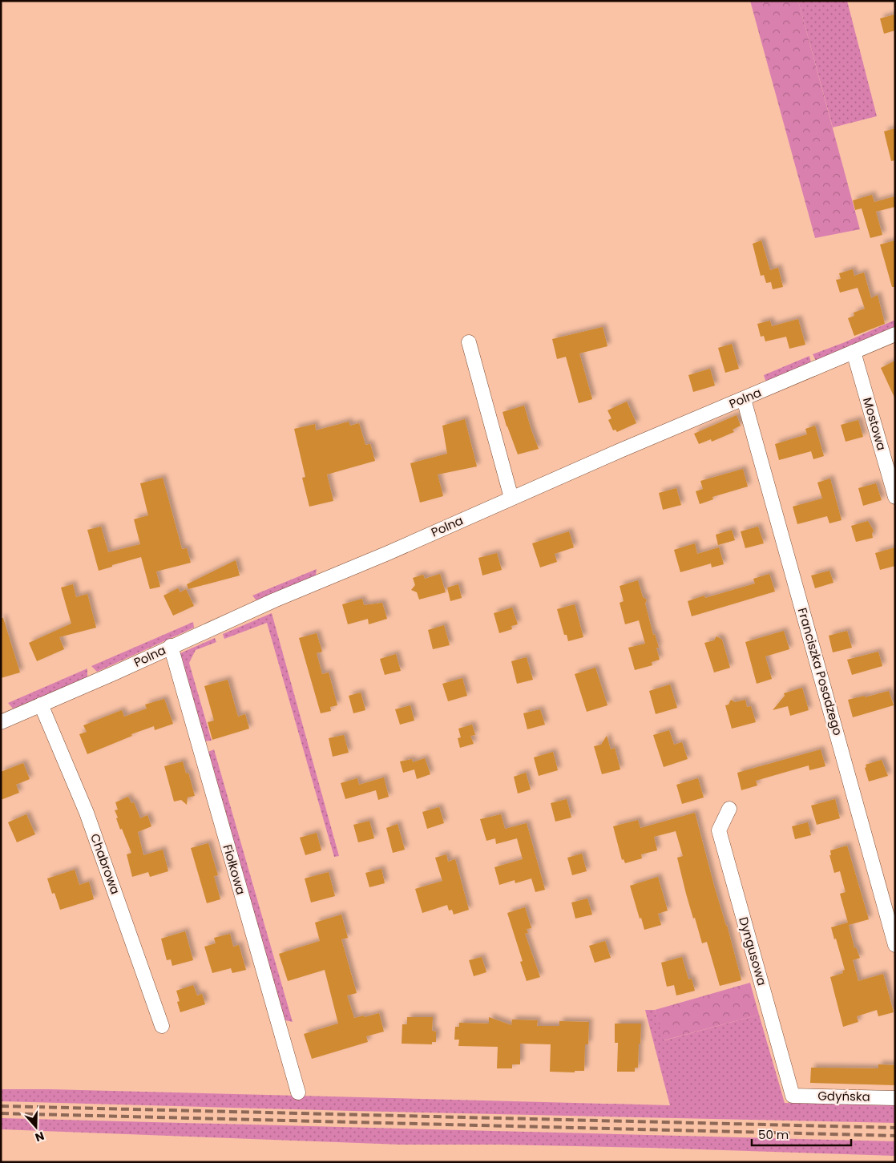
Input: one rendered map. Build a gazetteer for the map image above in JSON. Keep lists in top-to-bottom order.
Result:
{
  "streets": {
    "street": [
      "Polna",
      "Mostowa",
      "Franciszka Posadzego",
      "Chabrowa",
      "Fiołkowa",
      "Dyngusowa",
      "Gdyńska"
    ]
  },
  "crossings": [
    ["Polna", "Mostowa"],
    ["Polna", "Franciszka Posadzego"],
    ["Polna", "Chabrowa"],
    ["Polna", "Fiołkowa"],
    ["Dyngusowa", "Gdyńska"]
  ],
  "scale_bar": "50 m",
  "north": "bottom"
}
